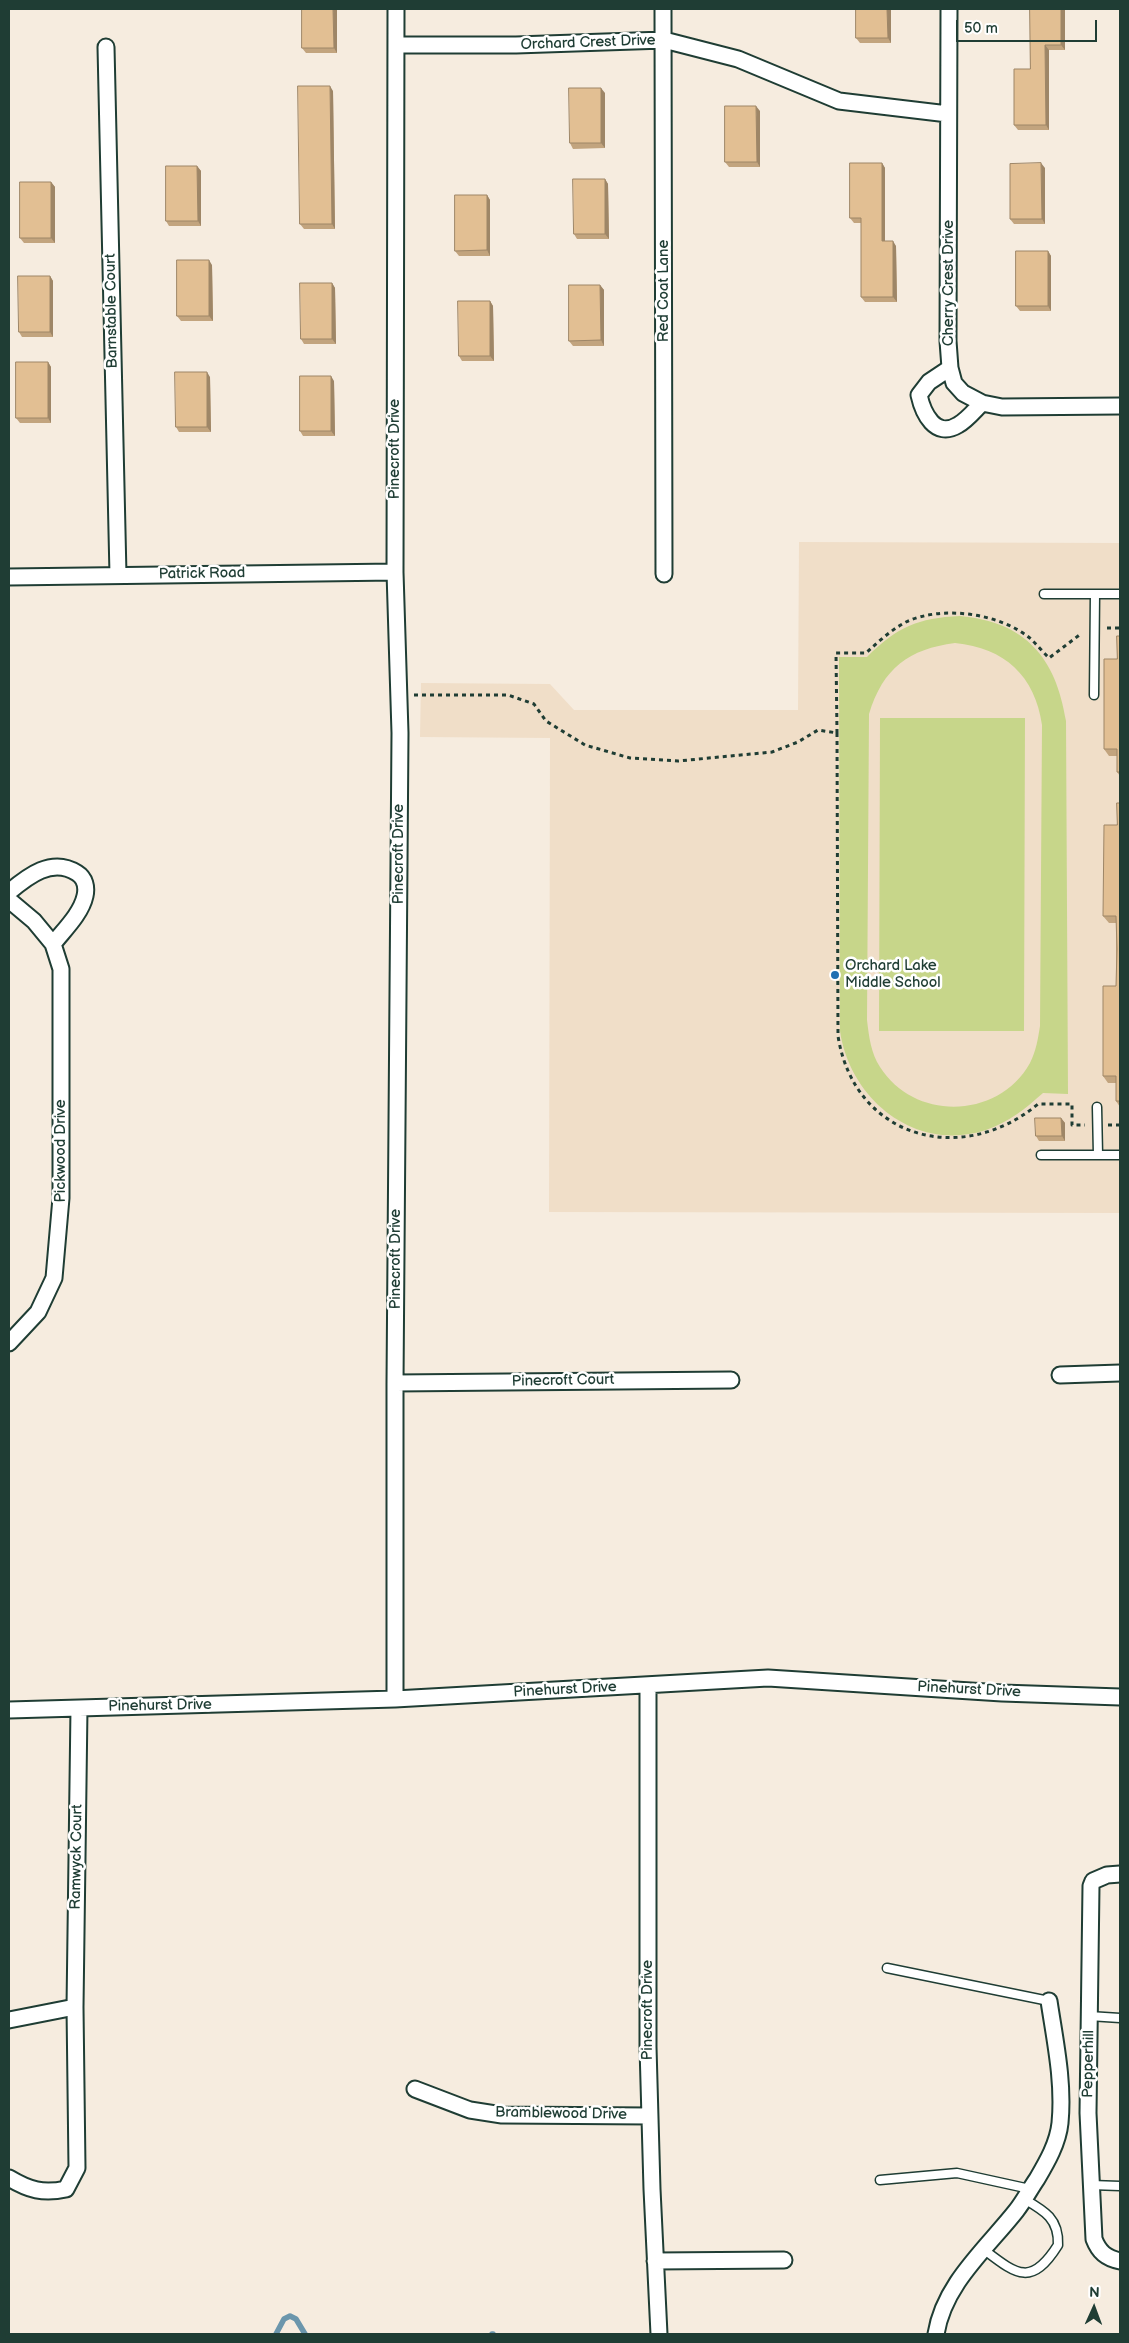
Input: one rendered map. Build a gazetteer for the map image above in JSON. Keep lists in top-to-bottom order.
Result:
{
  "streets": {
    "street": [
      "Orchard Crest Drive",
      "Cherry Crest Drive",
      "Red Coat Lane",
      "Barnstable Court",
      "Pinecroft Drive",
      "Patrick Road",
      "Pickwood Drive",
      "Pinecroft Court",
      "Pinehurst Drive",
      "Ramwyck Court",
      "Pepperhill",
      "Bramblewood Drive"
    ]
  },
  "crossings": [
    ["Orchard Crest Drive", "Cherry Crest Drive"],
    ["Orchard Crest Drive", "Red Coat Lane"],
    ["Orchard Crest Drive", "Pinecroft Drive"],
    ["Barnstable Court", "Patrick Road"],
    ["Pinecroft Drive", "Patrick Road"],
    ["Pinecroft Drive", "Pinecroft Court"],
    ["Pinecroft Drive", "Pinehurst Drive"],
    ["Pinecroft Drive", "Bramblewood Drive"],
    ["Pinehurst Drive", "Ramwyck Court"]
  ],
  "places": ["Orchard Lake Middle School"],
  "scale_bar": "50 m",
  "north": "top"
}
